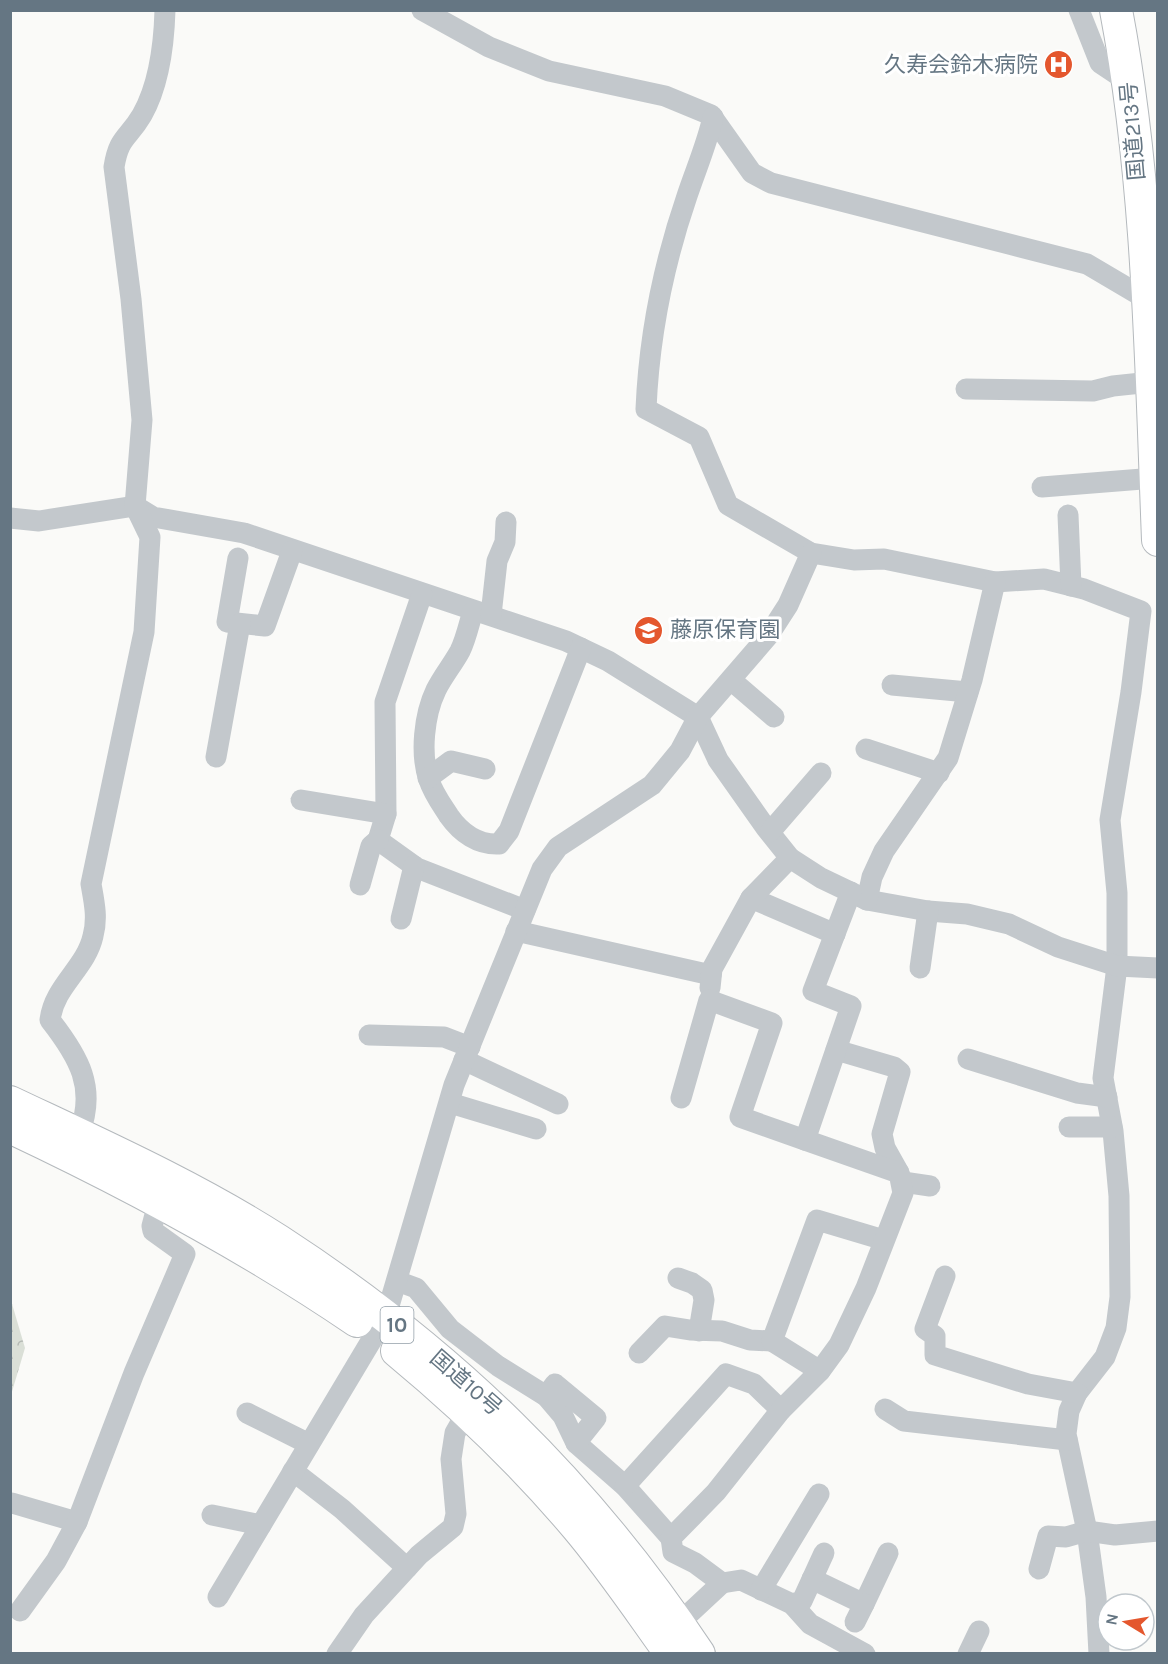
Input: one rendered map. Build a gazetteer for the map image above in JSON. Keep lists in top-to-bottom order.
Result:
{
  "streets": {
    "highway": ["国道213号", "10", "国道10号"]
  },
  "places": {
    "hospital": ["久寿会鈴木病院"],
    "school or university": ["藤原保育園"]
  },
  "north": "left"
}
